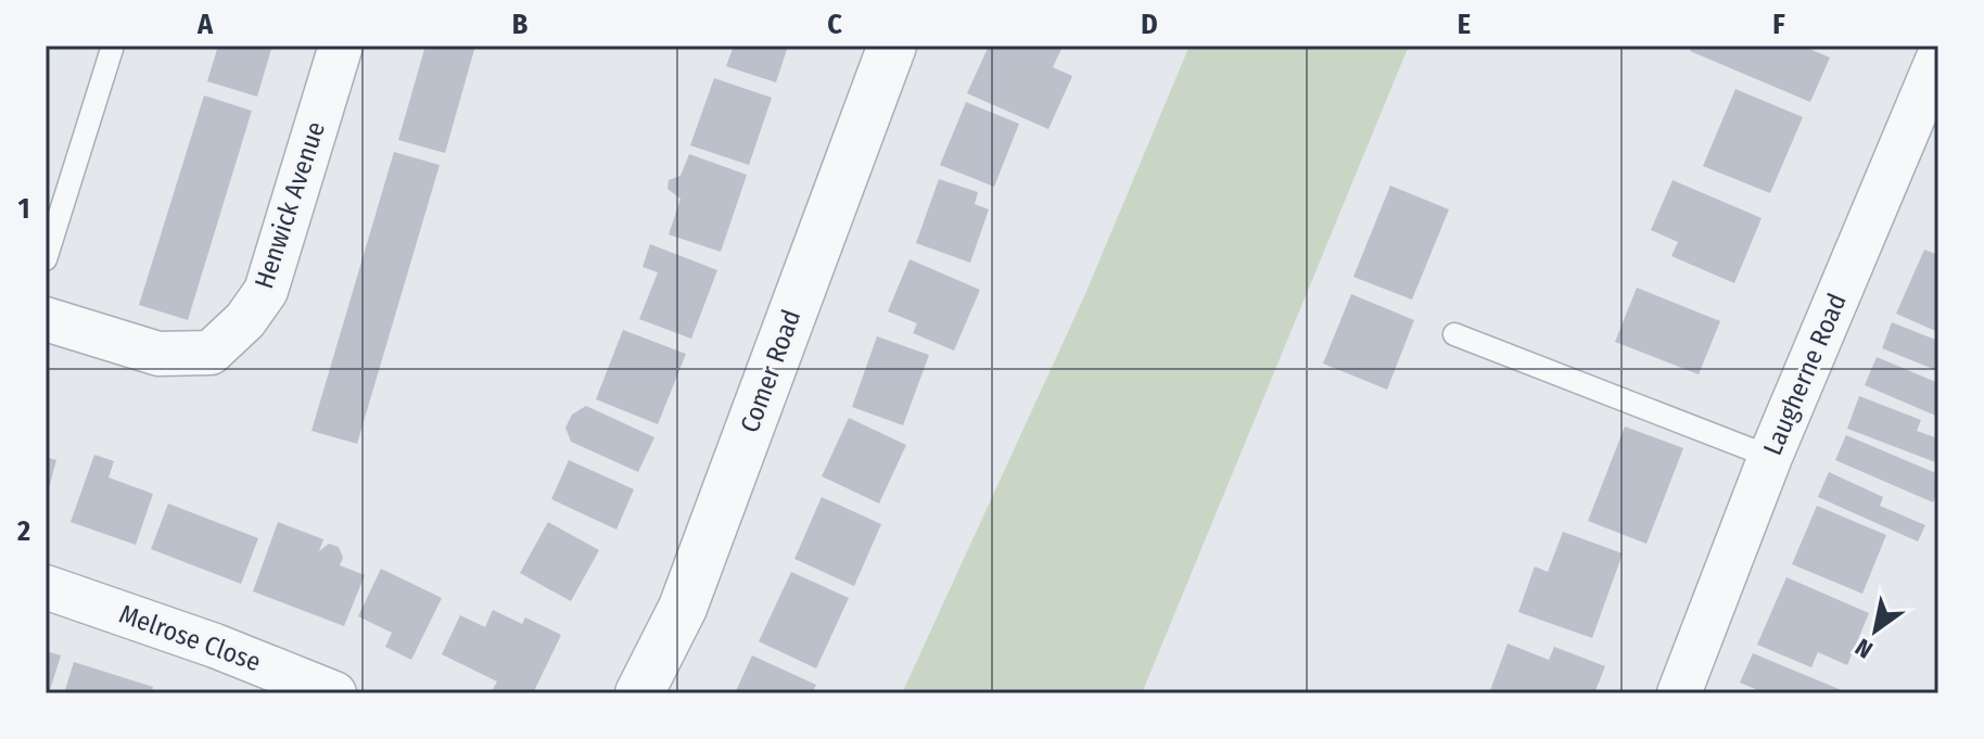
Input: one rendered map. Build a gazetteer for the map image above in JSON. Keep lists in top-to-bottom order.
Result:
{
  "streets": {
    "street": [
      "Henwick Avenue",
      "Comer Road",
      "Laugherne Road",
      "Melrose Close"
    ]
  },
  "north": "bottom left",
  "grid": {
    "columns": [
      "A",
      "B",
      "C",
      "D",
      "E",
      "F"
    ],
    "rows": ["1", "2"]
  }
}
